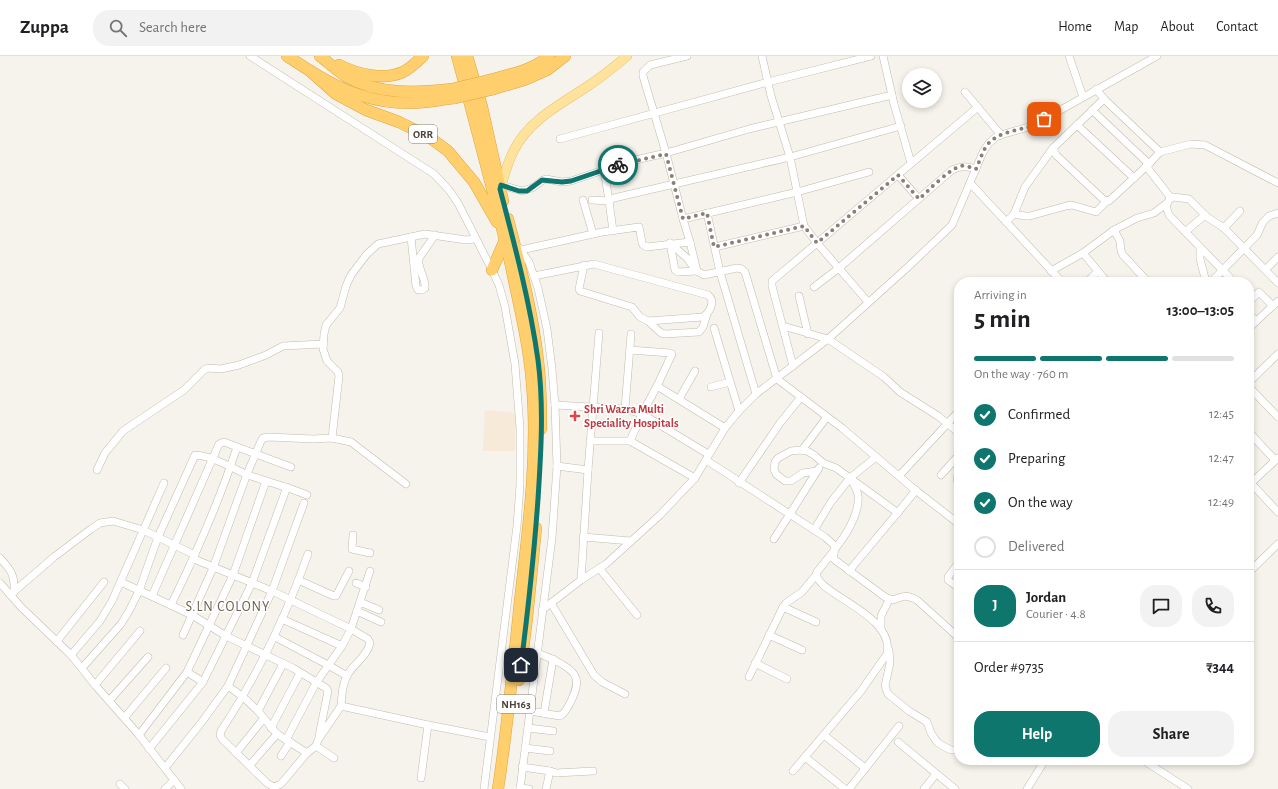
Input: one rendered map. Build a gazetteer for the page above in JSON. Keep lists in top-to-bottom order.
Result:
{
  "streets": {
    "highway": ["ORR", "NH163"]
  },
  "crossings": [
    ["ORR", "NH163"]
  ],
  "districts": ["S.LN COLONY"],
  "places": {
    "health": ["Shri Wazra Multi Speciality Hospitals"]
  },
  "page": {
    "header": "Zuppa",
    "search": "Search here",
    "nav": [
      "Home",
      "Map",
      "About",
      "Contact"
    ],
    "heading": ["5 min", "Arriving in", "13:00–13:05"],
    "panel": [
      "Jordan",
      "Courier · 4.8",
      "Order #9735",
      "₹344"
    ],
    "bar": "On the way · 760 m",
    "list": [
      ["Confirmed", "12:45"],
      ["Preparing", "12:47"],
      ["On the way", "12:49"],
      "Delivered"
    ],
    "round": "J",
    "buttons": ["Help", "Share"]
  }
}
